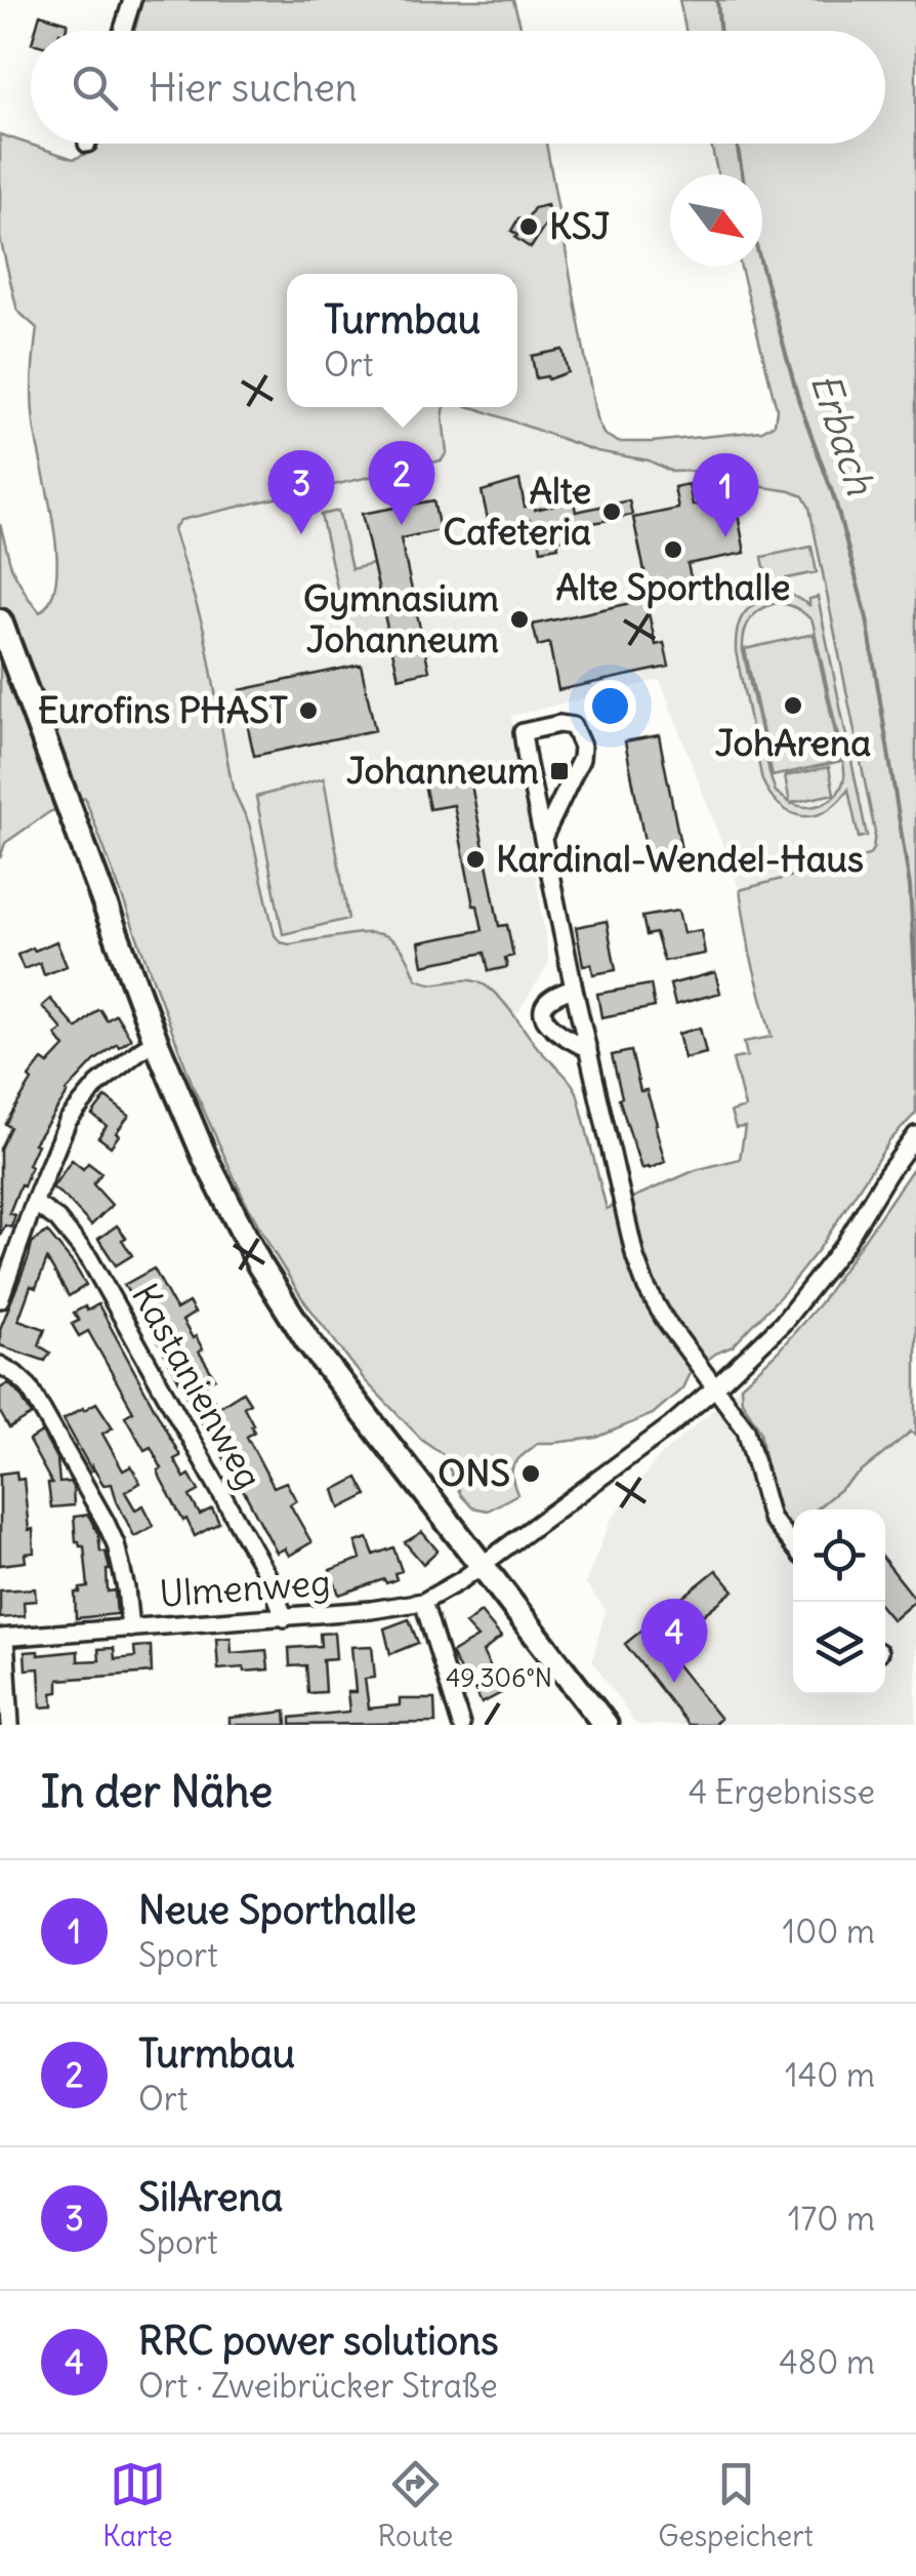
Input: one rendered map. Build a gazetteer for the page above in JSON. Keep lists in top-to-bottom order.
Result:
{
  "streets": {
    "street": ["Kastanienweg", "Ulmenweg"]
  },
  "crossings": [
    ["Kastanienweg", "Ulmenweg"]
  ],
  "water": ["Erbach"],
  "places": {
    "other": [
      "KSJ",
      "Alte Cafeteria",
      "Alte Sporthalle",
      "Gymnasium Johanneum",
      "JohArena",
      "Eurofins PHAST",
      "Kardinal-Wendel-Haus",
      "ONS"
    ],
    "transit": ["Johanneum"]
  },
  "north": "bottom right",
  "page": {
    "search": "Hier suchen",
    "popup": ["Turmbau", "Ort"],
    "pins": [
      "2",
      "3",
      "1",
      "4"
    ],
    "heading": ["In der Nähe", "4 Ergebnisse"],
    "list": [
      {
        "mark": "1",
        "name": "Neue Sporthalle",
        "note": "Sport",
        "value": "100 m"
      },
      {
        "mark": "2",
        "name": "Turmbau",
        "note": "Ort",
        "value": "140 m"
      },
      {
        "mark": "3",
        "name": "SilArena",
        "note": "Sport",
        "value": "170 m"
      },
      {
        "mark": "4",
        "name": "RRC power solutions",
        "note": "Ort · Zweibrücker Straße",
        "value": "480 m"
      }
    ],
    "nav": ["Karte", "Route", "Gespeichert"]
  },
  "coordinates": ["49.306°N"]
}
